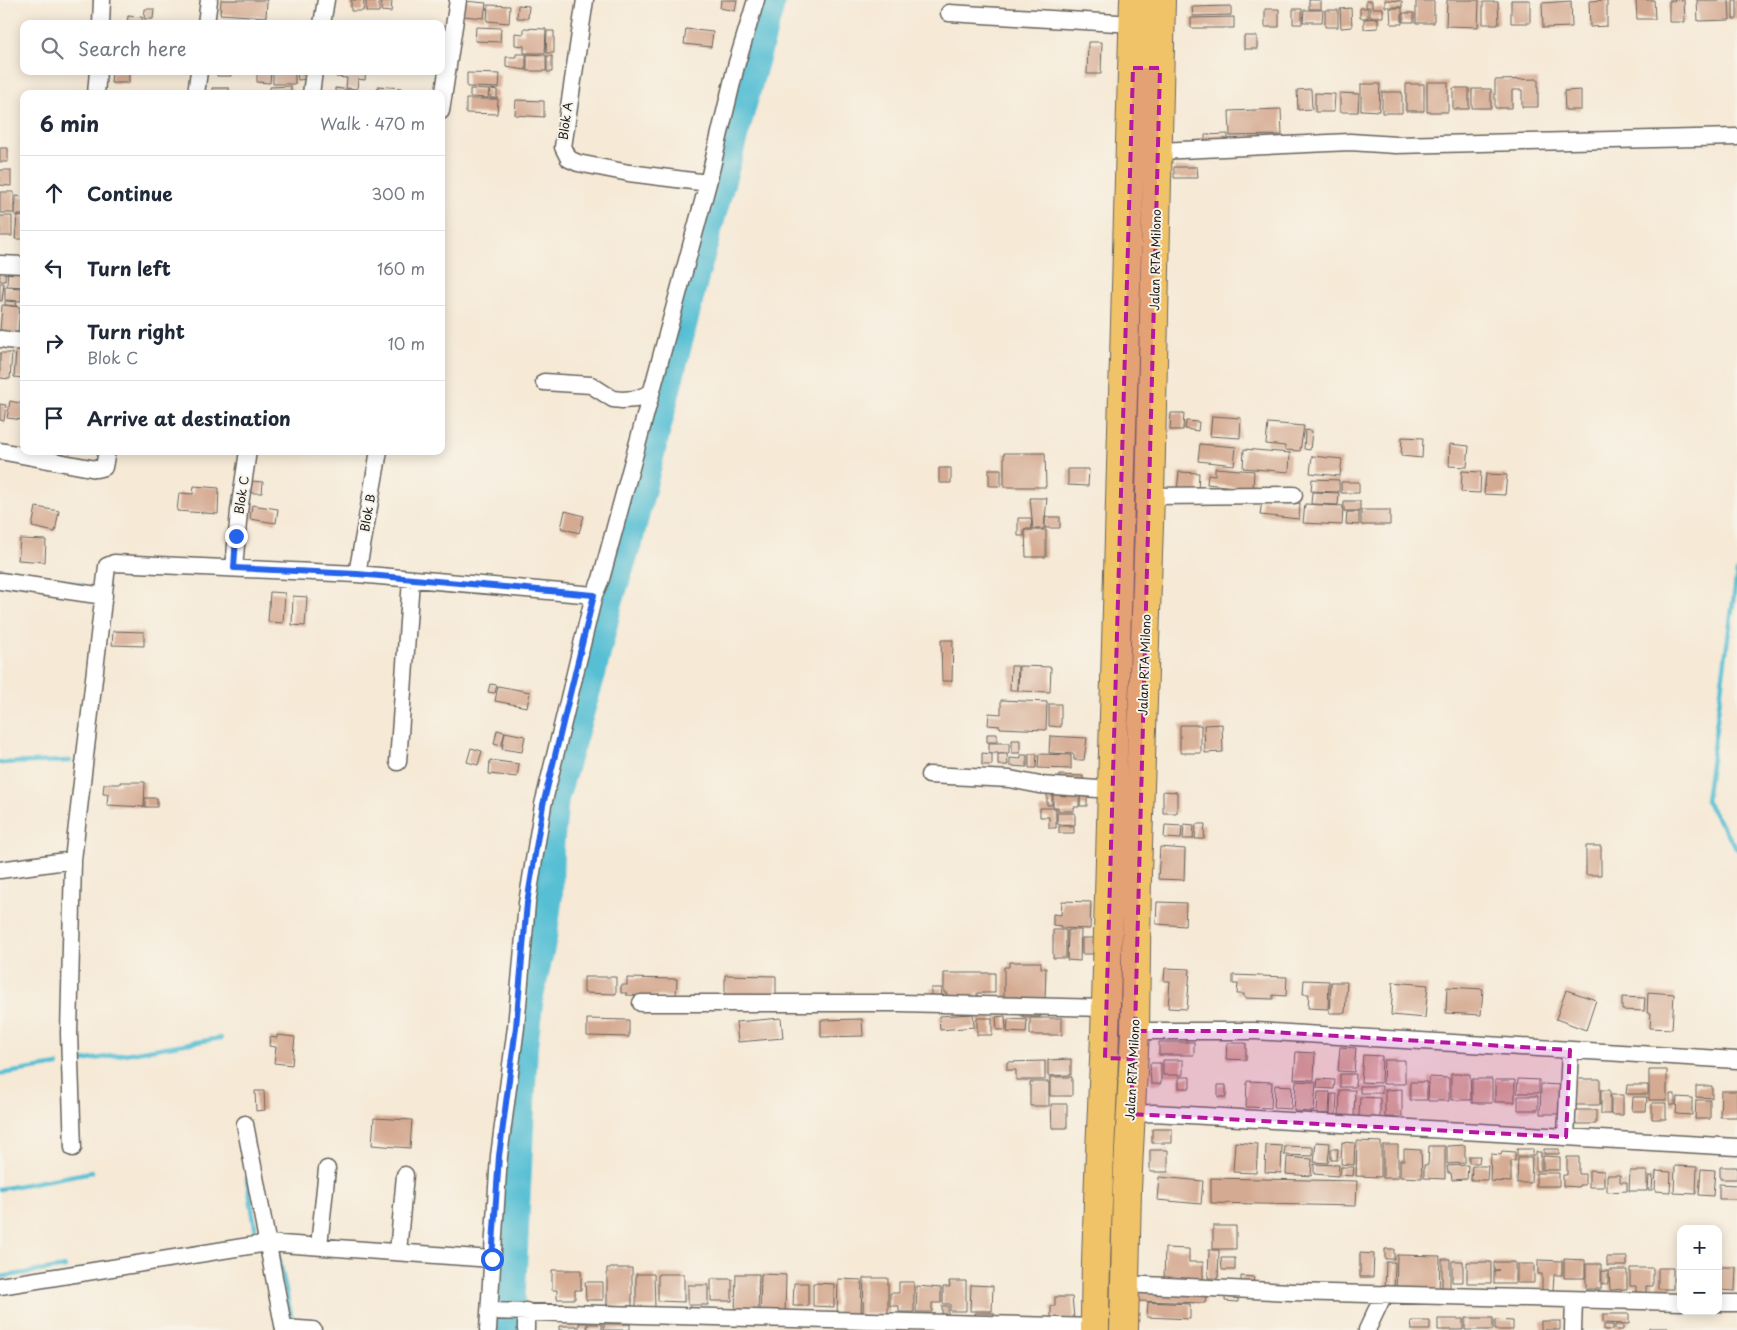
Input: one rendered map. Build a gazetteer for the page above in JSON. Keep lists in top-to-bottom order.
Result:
{
  "streets": {
    "highway": ["Jalan RTA Milono"],
    "street": ["Blok A", "Blok C", "Blok B"]
  },
  "page": {
    "search": "Search here",
    "heading": ["6 min", "Walk · 470 m"],
    "list": [
      ["Continue", "300 m"],
      ["Turn left", "160 m"],
      ["Turn right", "Blok C", "10 m"],
      "Arrive at destination"
    ],
    "map_buttons": ["+", "−"]
  }
}
